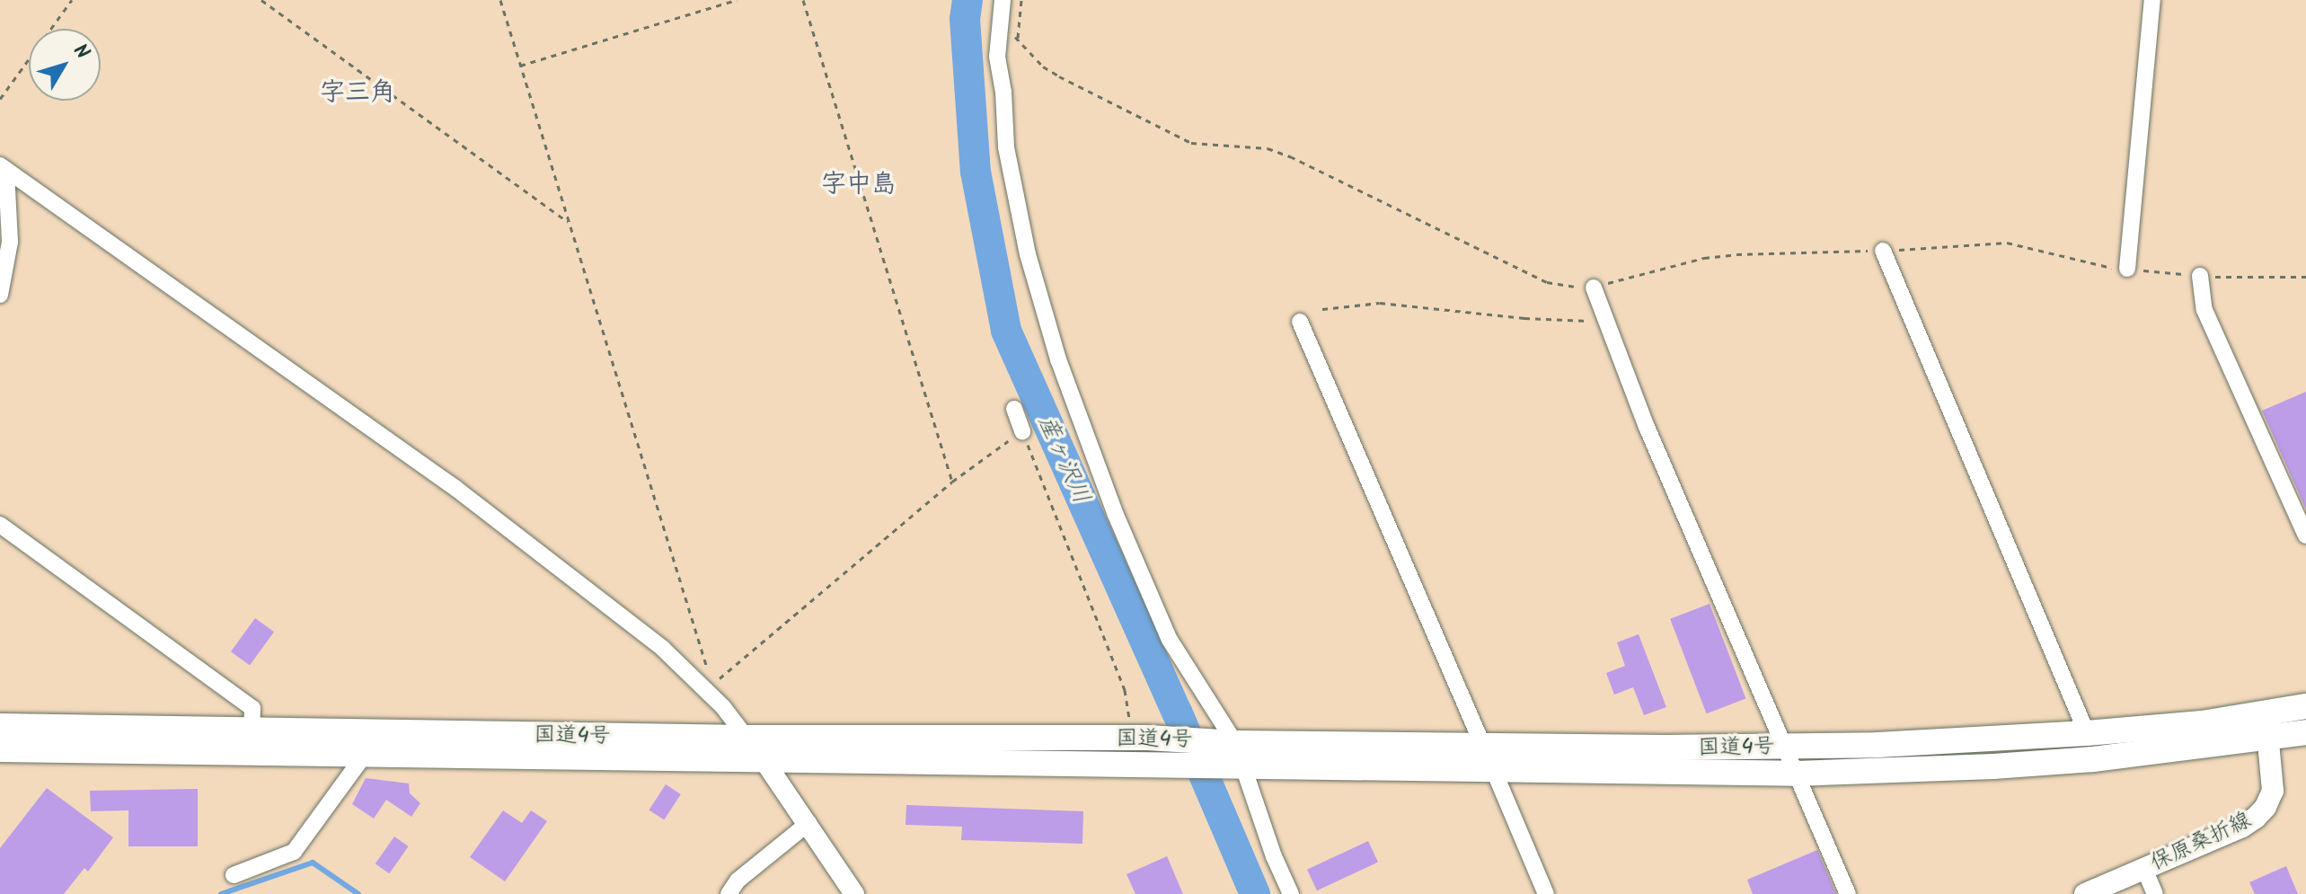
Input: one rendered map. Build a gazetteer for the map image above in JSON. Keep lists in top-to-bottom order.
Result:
{
  "streets": {
    "highway": ["国道4号"],
    "main road": ["保原桑折線"]
  },
  "crossings": [
    ["国道4号", "保原桑折線"]
  ],
  "districts": ["字三角", "字中島"],
  "water": ["産ヶ沢川"],
  "north": "top right"
}
